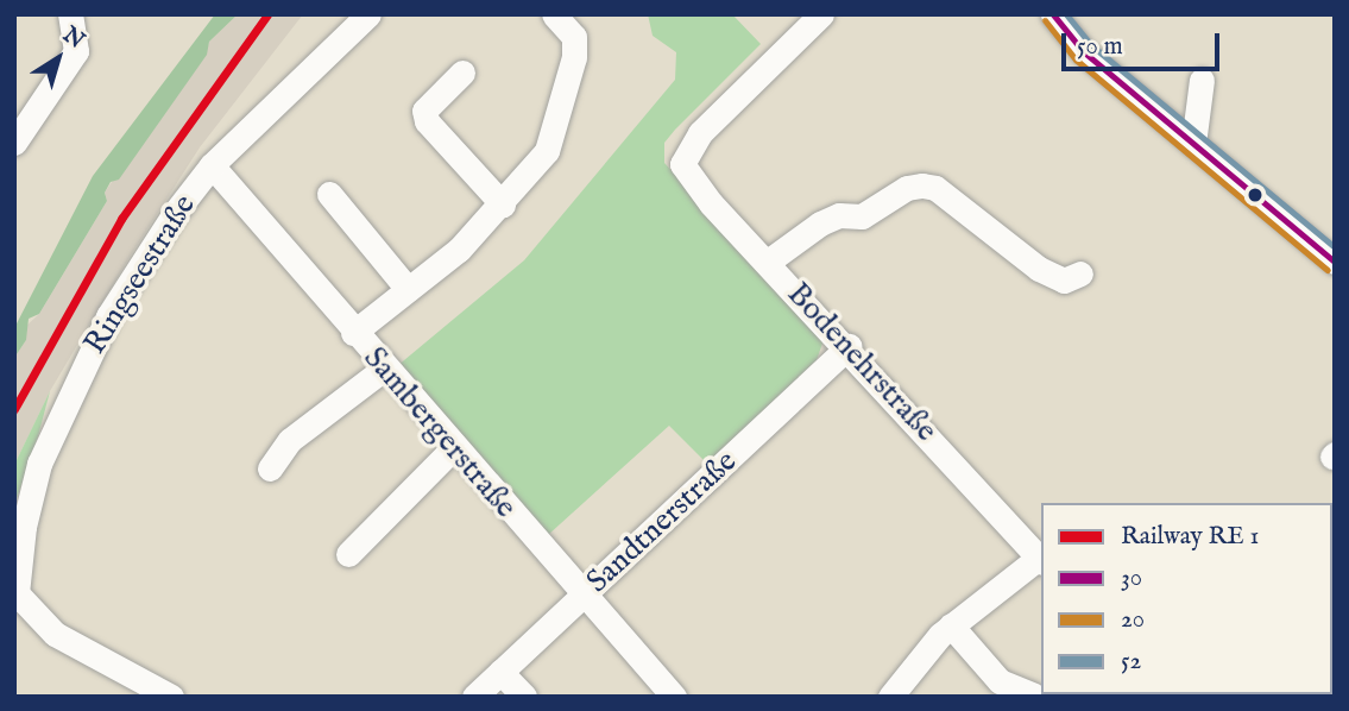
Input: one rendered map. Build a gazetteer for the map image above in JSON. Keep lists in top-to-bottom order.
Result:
{
  "streets": {
    "street": [
      "Ringseestraße",
      "Bodenehrstraße",
      "Sambergerstraße",
      "Sandtnerstraße"
    ]
  },
  "crossings": [
    ["Ringseestraße", "Sambergerstraße"],
    ["Bodenehrstraße", "Sandtnerstraße"],
    ["Sambergerstraße", "Sandtnerstraße"]
  ],
  "lines": ["transit line 30", "transit line 52", "transit line 20"],
  "legend": [
    "Railway RE 1",
    "30",
    "20",
    "52"
  ],
  "scale_bar": "50 m",
  "north": "top right"
}
